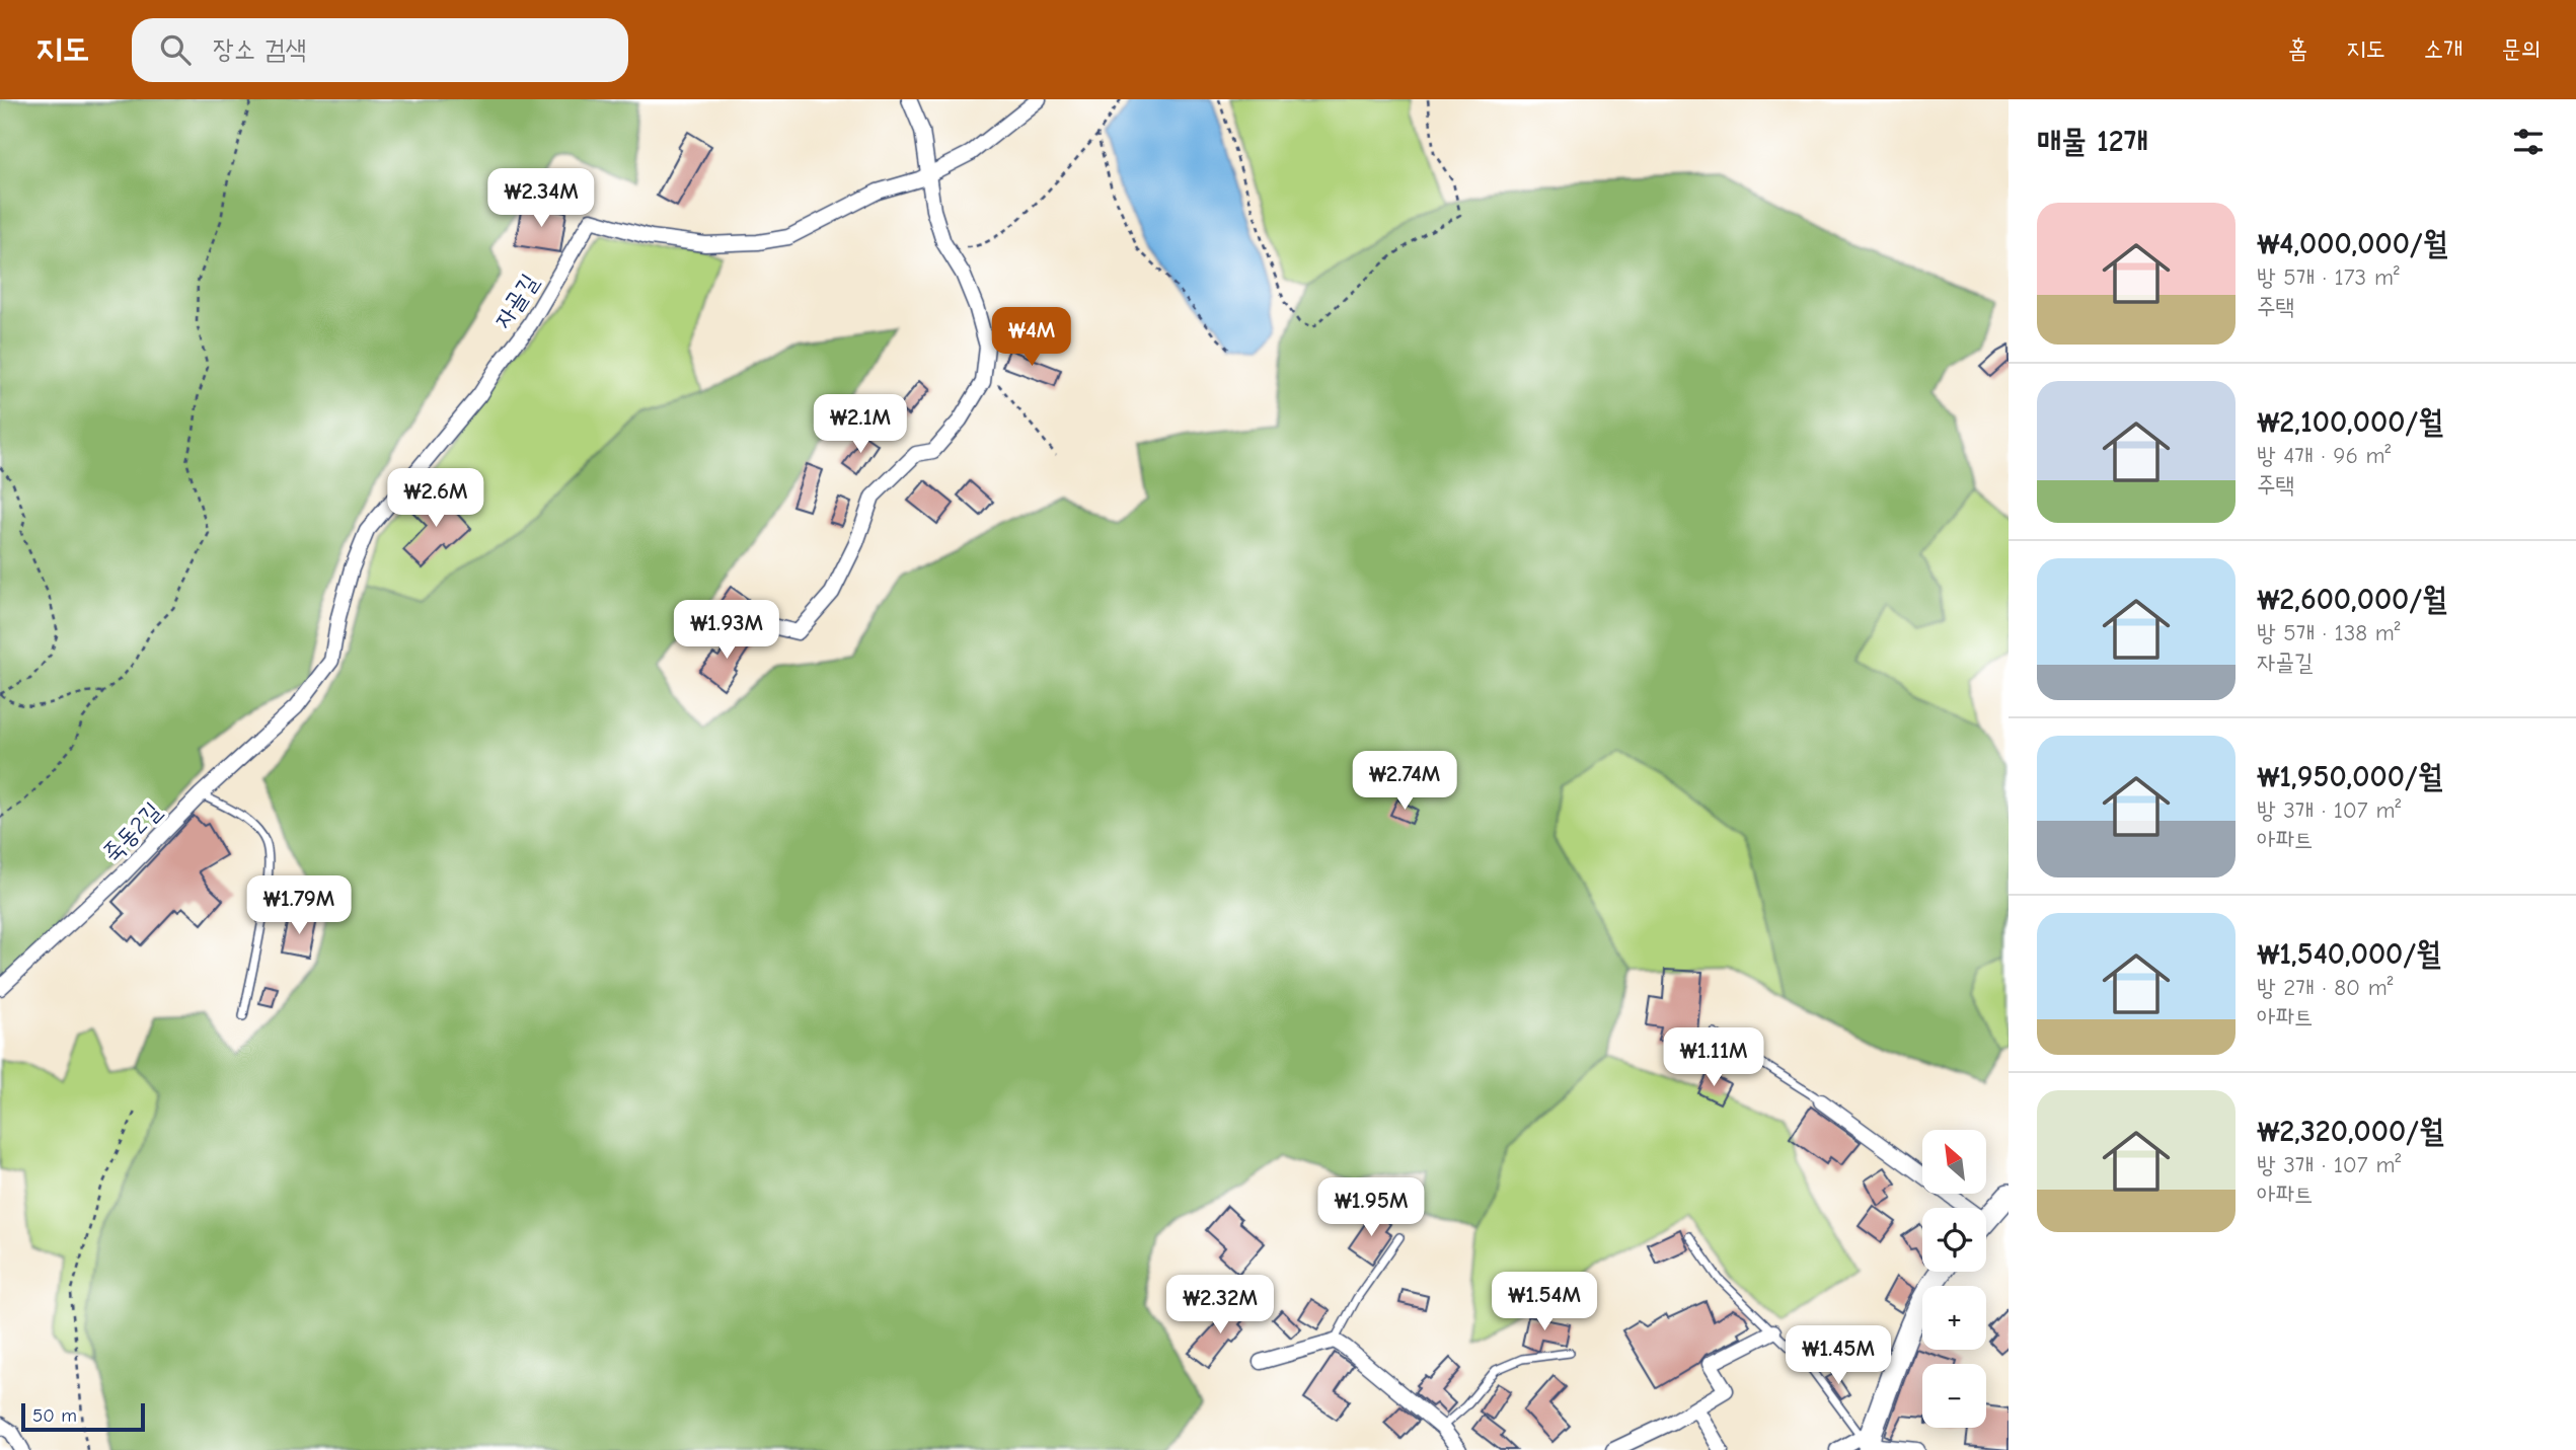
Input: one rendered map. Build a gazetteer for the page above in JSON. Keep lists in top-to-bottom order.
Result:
{
  "streets": {
    "street": ["자골길", "죽동2길"]
  },
  "crossings": [
    ["자골길", "죽동2길"]
  ],
  "scale_bar": "50 m",
  "north": "top left",
  "page": {
    "header": "지도",
    "search": "장소 검색",
    "nav": [
      "홈",
      "지도",
      "소개",
      "문의"
    ],
    "heading": "매물 12개",
    "price": [
      "₩2.34M",
      "₩4M",
      "₩2.1M",
      "₩2.6M",
      "₩1.93M",
      "₩2.74M",
      "₩1.79M",
      "₩1.11M",
      "₩1.95M",
      "₩1.54M",
      "₩2.32M",
      "₩1.45M"
    ],
    "list": [
      {
        "name": "₩4,000,000/월",
        "note": "방 5개 · 173 m² · 주택"
      },
      {
        "name": "₩2,100,000/월",
        "note": "방 4개 · 96 m² · 주택"
      },
      {
        "name": "₩2,600,000/월",
        "note": "방 5개 · 138 m² · 자골길"
      },
      {
        "name": "₩1,950,000/월",
        "note": "방 3개 · 107 m² · 아파트"
      },
      {
        "name": "₩1,540,000/월",
        "note": "방 2개 · 80 m² · 아파트"
      },
      {
        "name": "₩2,320,000/월",
        "note": "방 3개 · 107 m² · 아파트"
      }
    ],
    "map_buttons": ["+", "−"],
    "scale": "50 m"
  }
}
